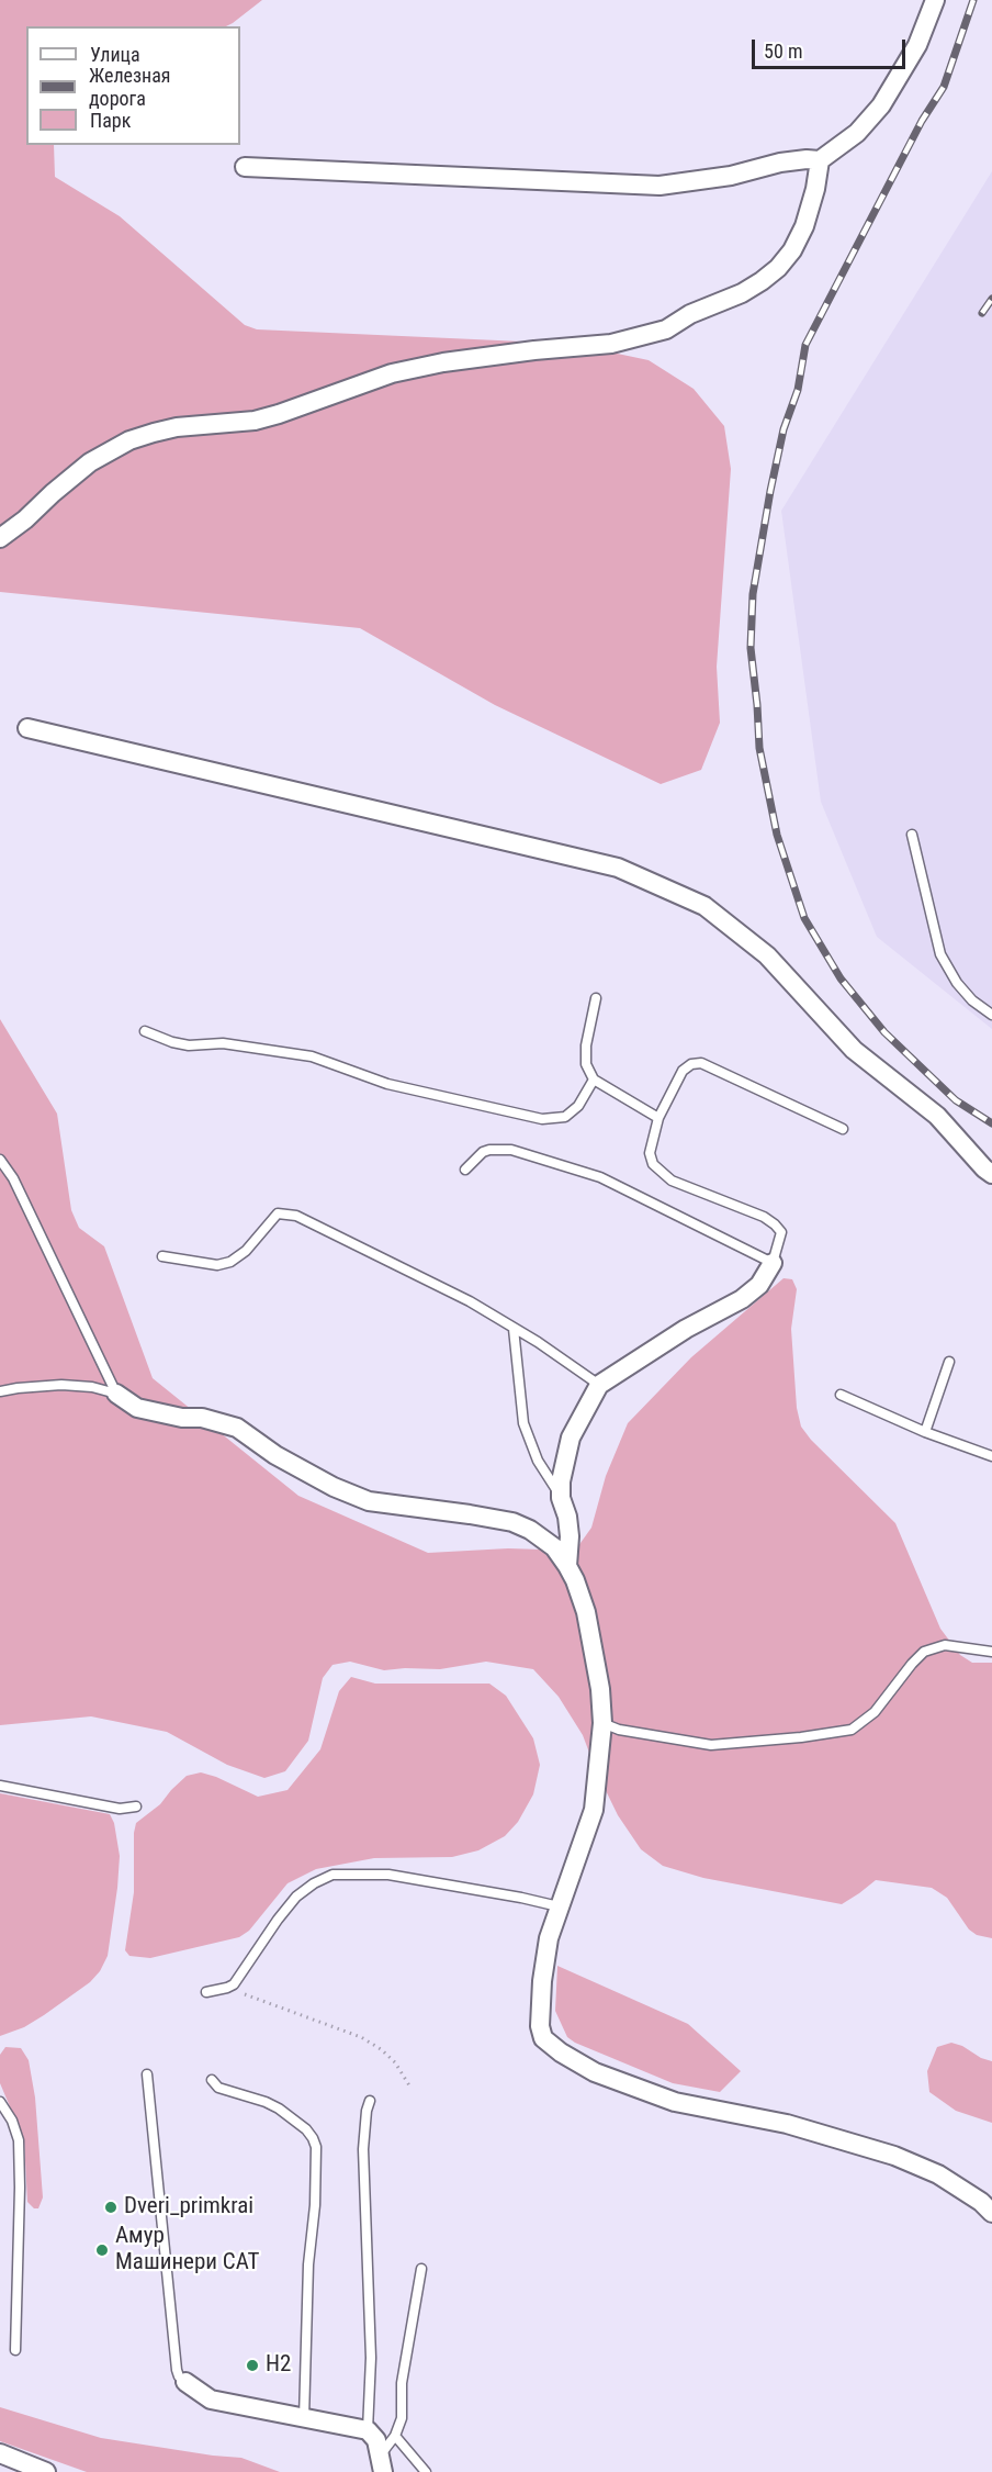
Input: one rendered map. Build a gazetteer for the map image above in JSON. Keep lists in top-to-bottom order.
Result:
{
  "places": ["Dveri_primkrai", "Амур Машинери CAT", "H2"],
  "legend": ["Улица", "Железная дорога", "Парк"],
  "scale_bar": "50 m"
}
